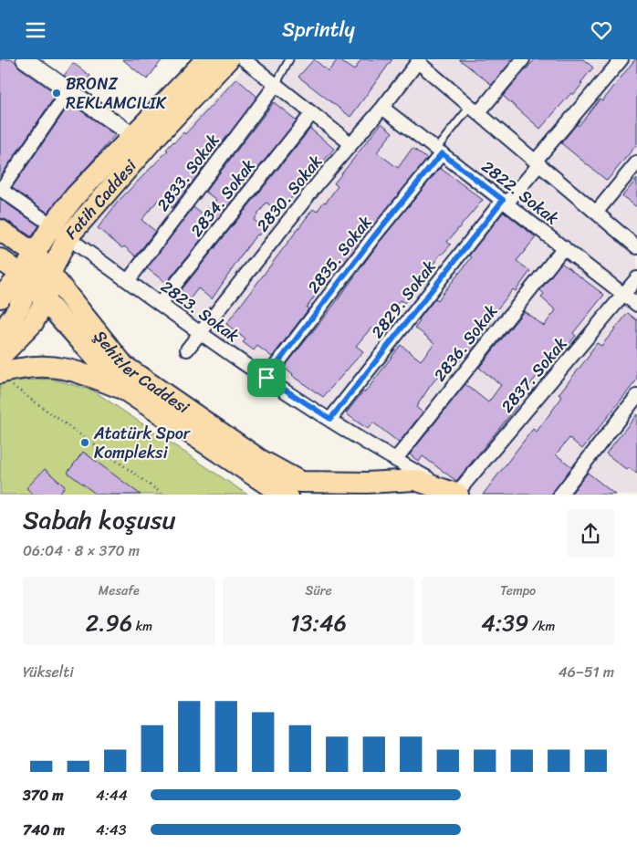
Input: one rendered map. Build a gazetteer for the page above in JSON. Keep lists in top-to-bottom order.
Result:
{
  "streets": {
    "main road": ["Fatih Caddesi", "Şehitler Caddesi"],
    "street": [
      "2833. Sokak",
      "2822. Sokak",
      "2830. Sokak",
      "2834. Sokak",
      "2835. Sokak",
      "2829. Sokak",
      "2823. Sokak",
      "2836. Sokak",
      "2837. Sokak"
    ]
  },
  "crossings": [
    ["2833. Sokak", "2823. Sokak"],
    ["2822. Sokak", "2830. Sokak"],
    ["2822. Sokak", "2835. Sokak"],
    ["2822. Sokak", "2829. Sokak"],
    ["2822. Sokak", "2836. Sokak"],
    ["2822. Sokak", "2837. Sokak"],
    ["2830. Sokak", "2823. Sokak"],
    ["2834. Sokak", "2823. Sokak"],
    ["Fatih Caddesi", "2823. Sokak"],
    ["2835. Sokak", "2823. Sokak"],
    ["2829. Sokak", "2823. Sokak"],
    ["2823. Sokak", "2836. Sokak"],
    ["2823. Sokak", "Şehitler Caddesi"],
    ["2823. Sokak", "2837. Sokak"],
    ["Şehitler Caddesi", "2837. Sokak"]
  ],
  "places": ["BRONZ REKLAMCILIK", "Atatürk Spor Kompleksi"],
  "page": {
    "header": "Sprintly",
    "heading": ["Sabah koşusu", "06:04 · 8 × 370 m"],
    "stats": [
      ["Mesafe", "2.96 km"],
      ["Süre", "13:46"],
      ["Tempo", "4:39 /km"]
    ],
    "chart": ["Yükselti", "46–51 m"],
    "list": [
      {
        "name": "370 m",
        "note": "4:44"
      },
      {
        "name": "740 m",
        "note": "4:43"
      }
    ]
  }
}
